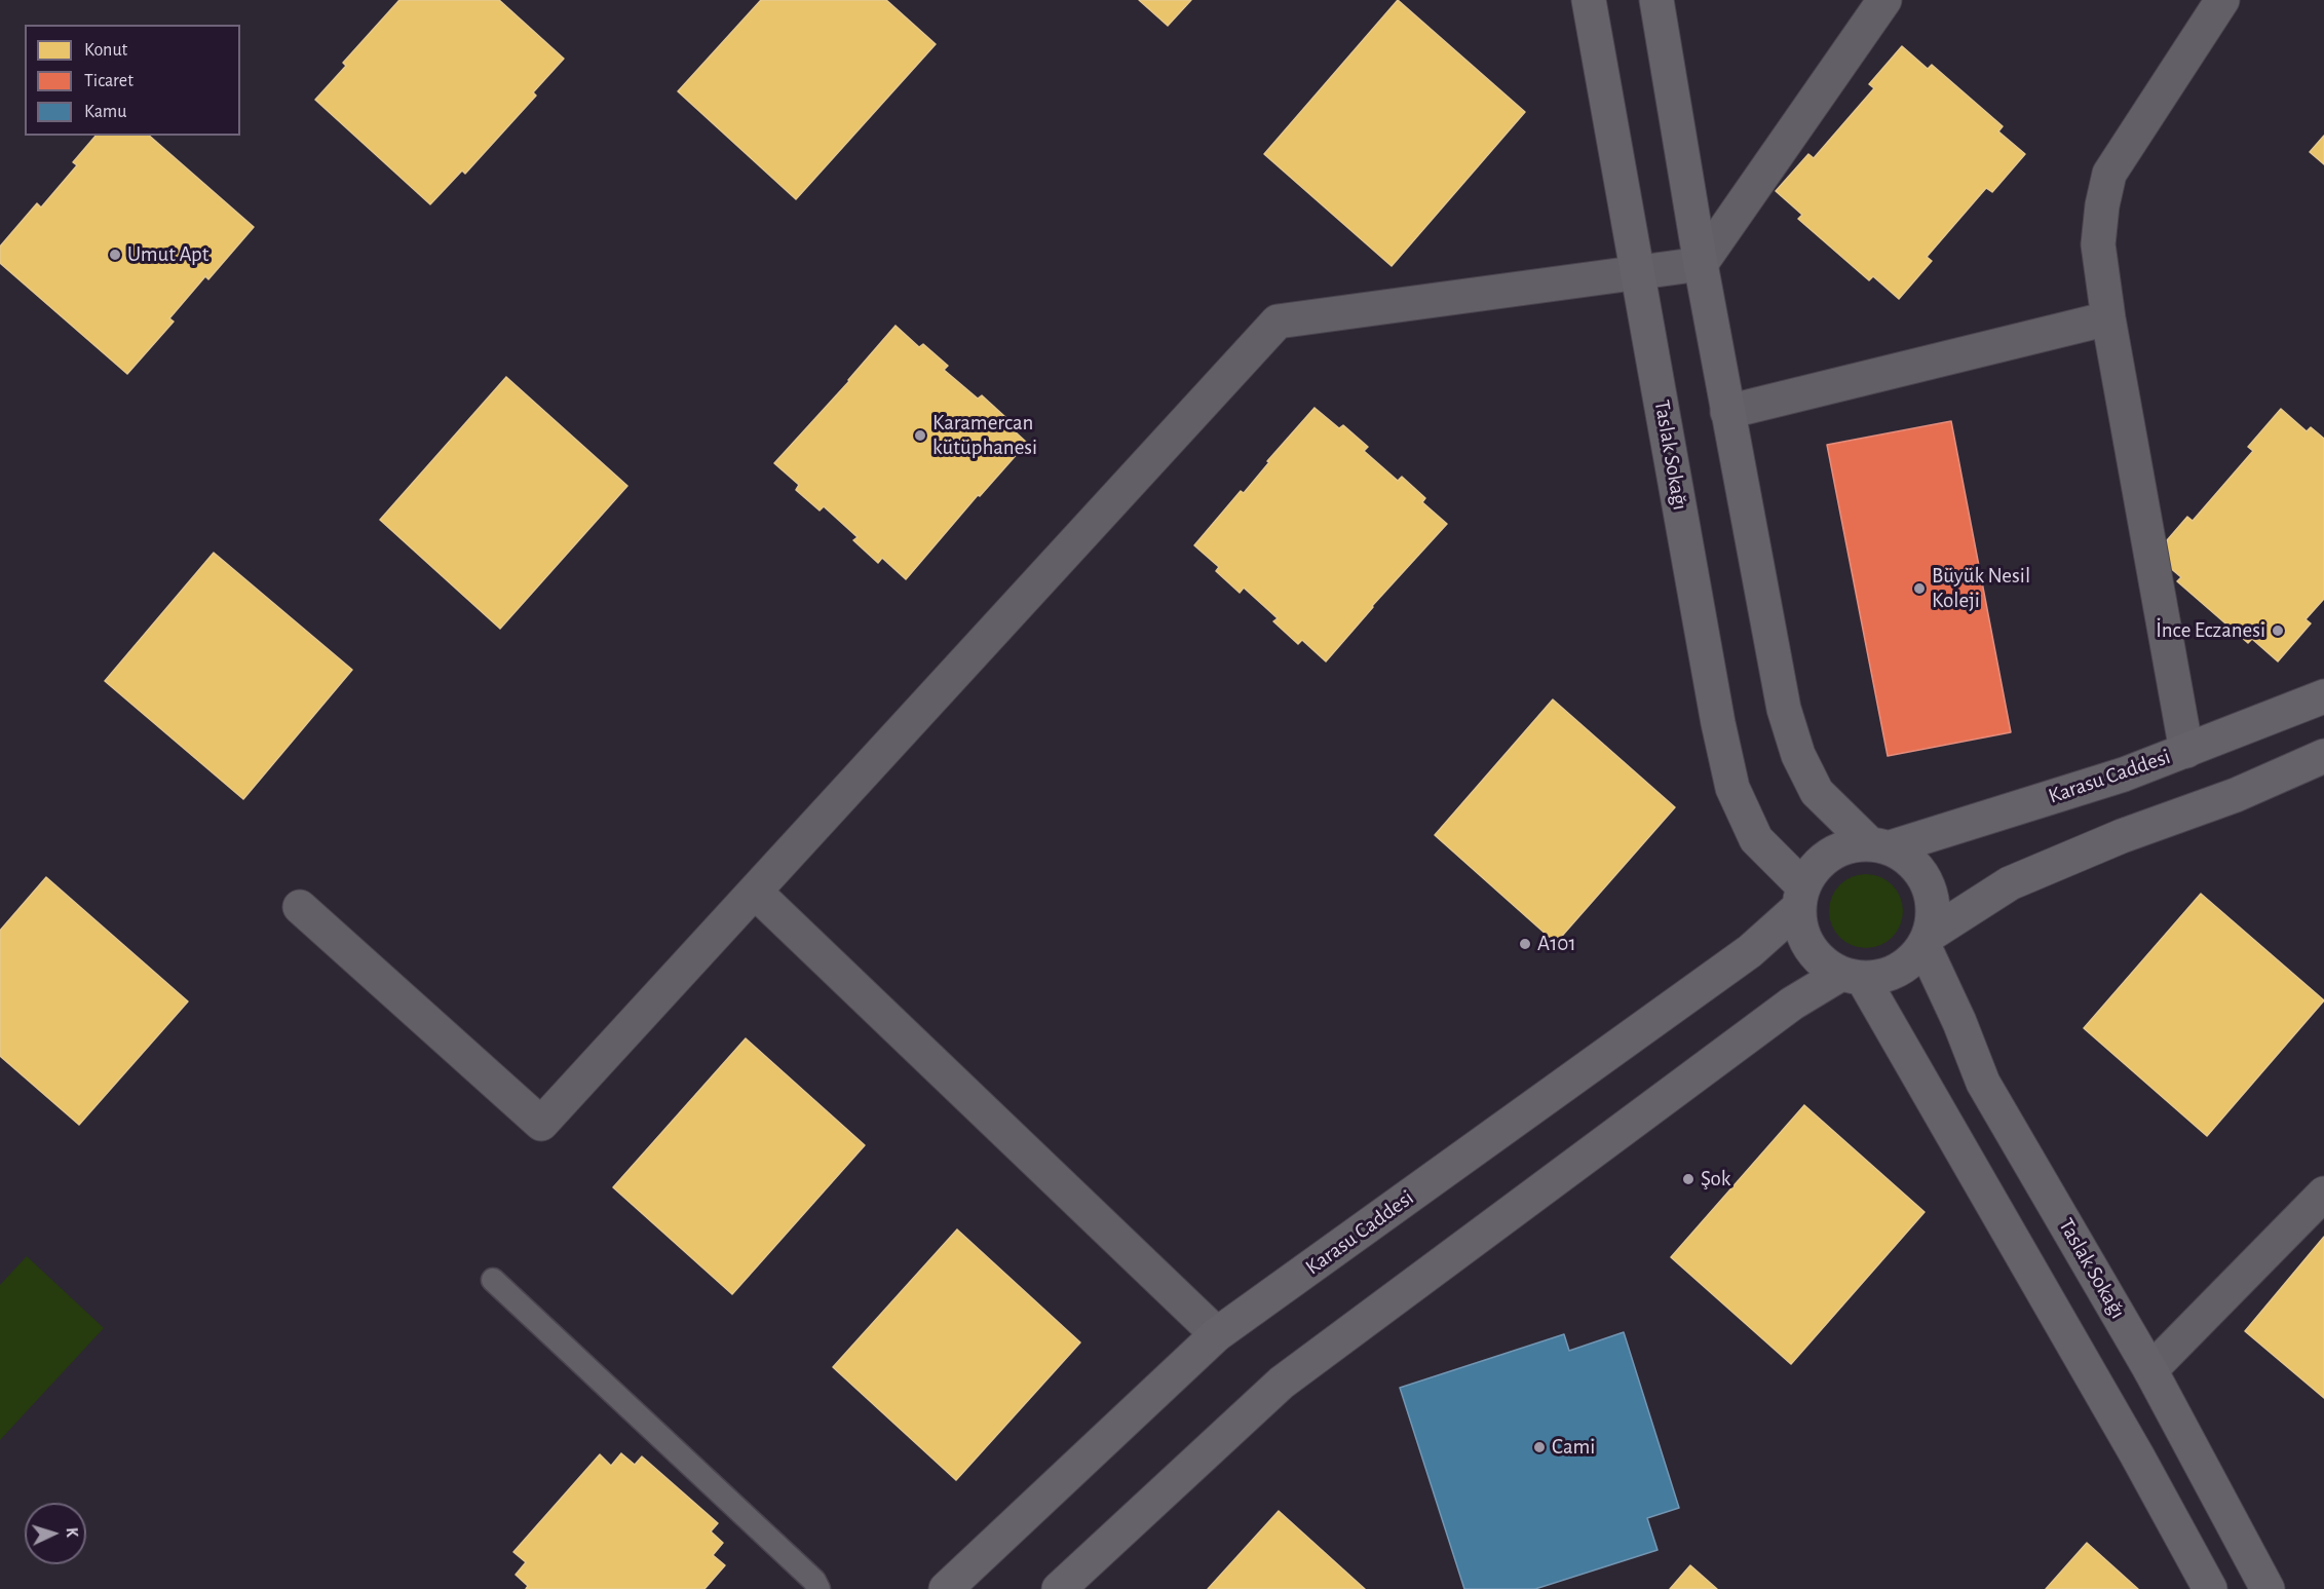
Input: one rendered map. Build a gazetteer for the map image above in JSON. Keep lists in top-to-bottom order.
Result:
{
  "streets": {
    "street": ["Taslak Sokağı", "Karasu Caddesi"]
  },
  "crossings": [
    ["Taslak Sokağı", "Karasu Caddesi"]
  ],
  "places": [
    "Umut Apt",
    "Karamercan kütüphanesi",
    "Büyük Nesil Koleji",
    "İnce Eczanesi",
    "A101",
    "Şok",
    "Cami"
  ],
  "legend": ["Konut", "Ticaret", "Kamu"],
  "north": "right"
}
